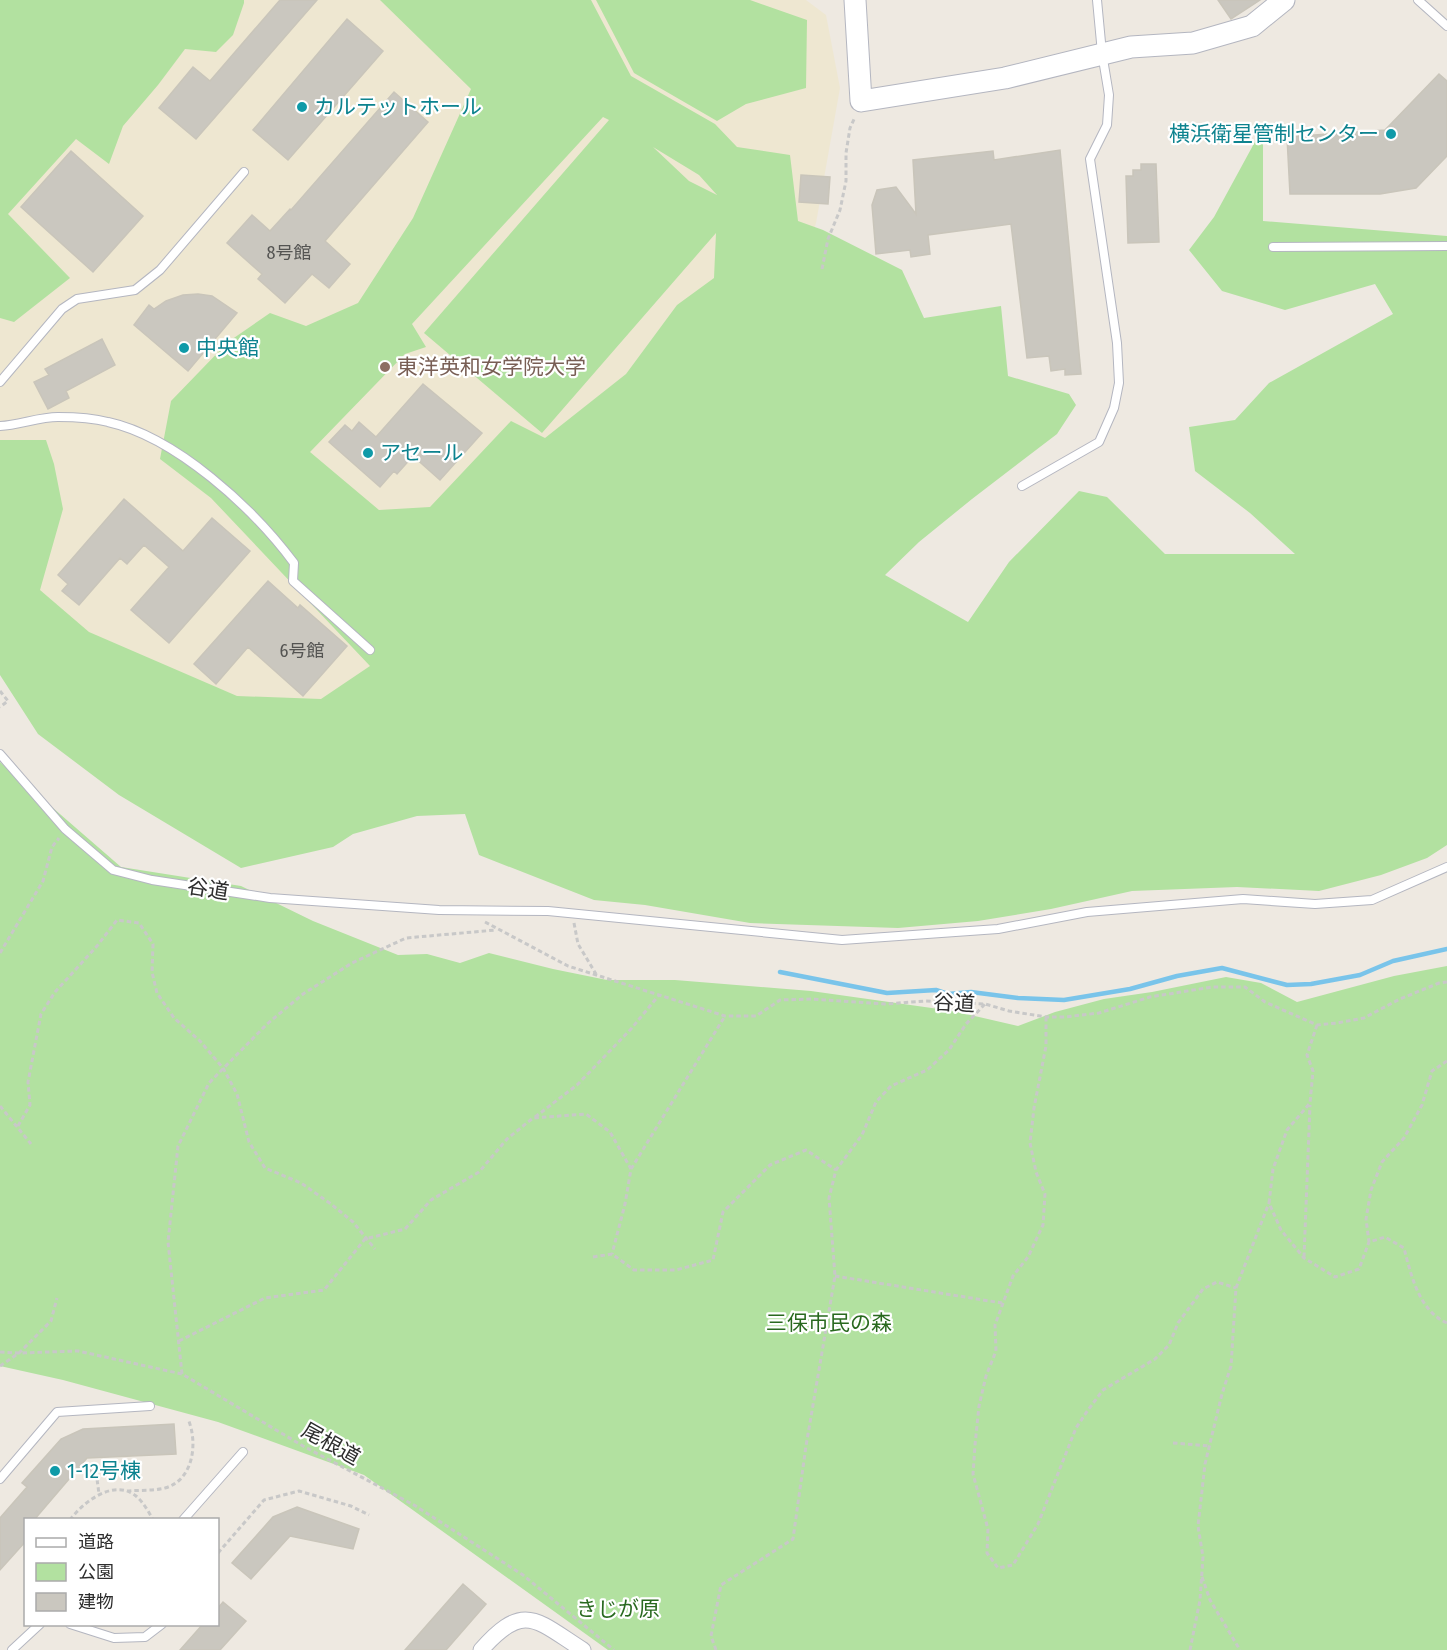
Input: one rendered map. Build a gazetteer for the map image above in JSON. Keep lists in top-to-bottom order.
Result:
{
  "streets": {
    "lane": ["谷道"],
    "path": ["尾根道"]
  },
  "parks": ["三保市民の森", "きじが原"],
  "places": [
    "カルテットホール",
    "横浜衛星管制センター",
    "中央館",
    "東洋英和女学院大学",
    "アセール",
    "1-12号棟"
  ],
  "house_numbers": ["8号館", "6号館"],
  "legend": ["道路", "公園", "建物"]
}
